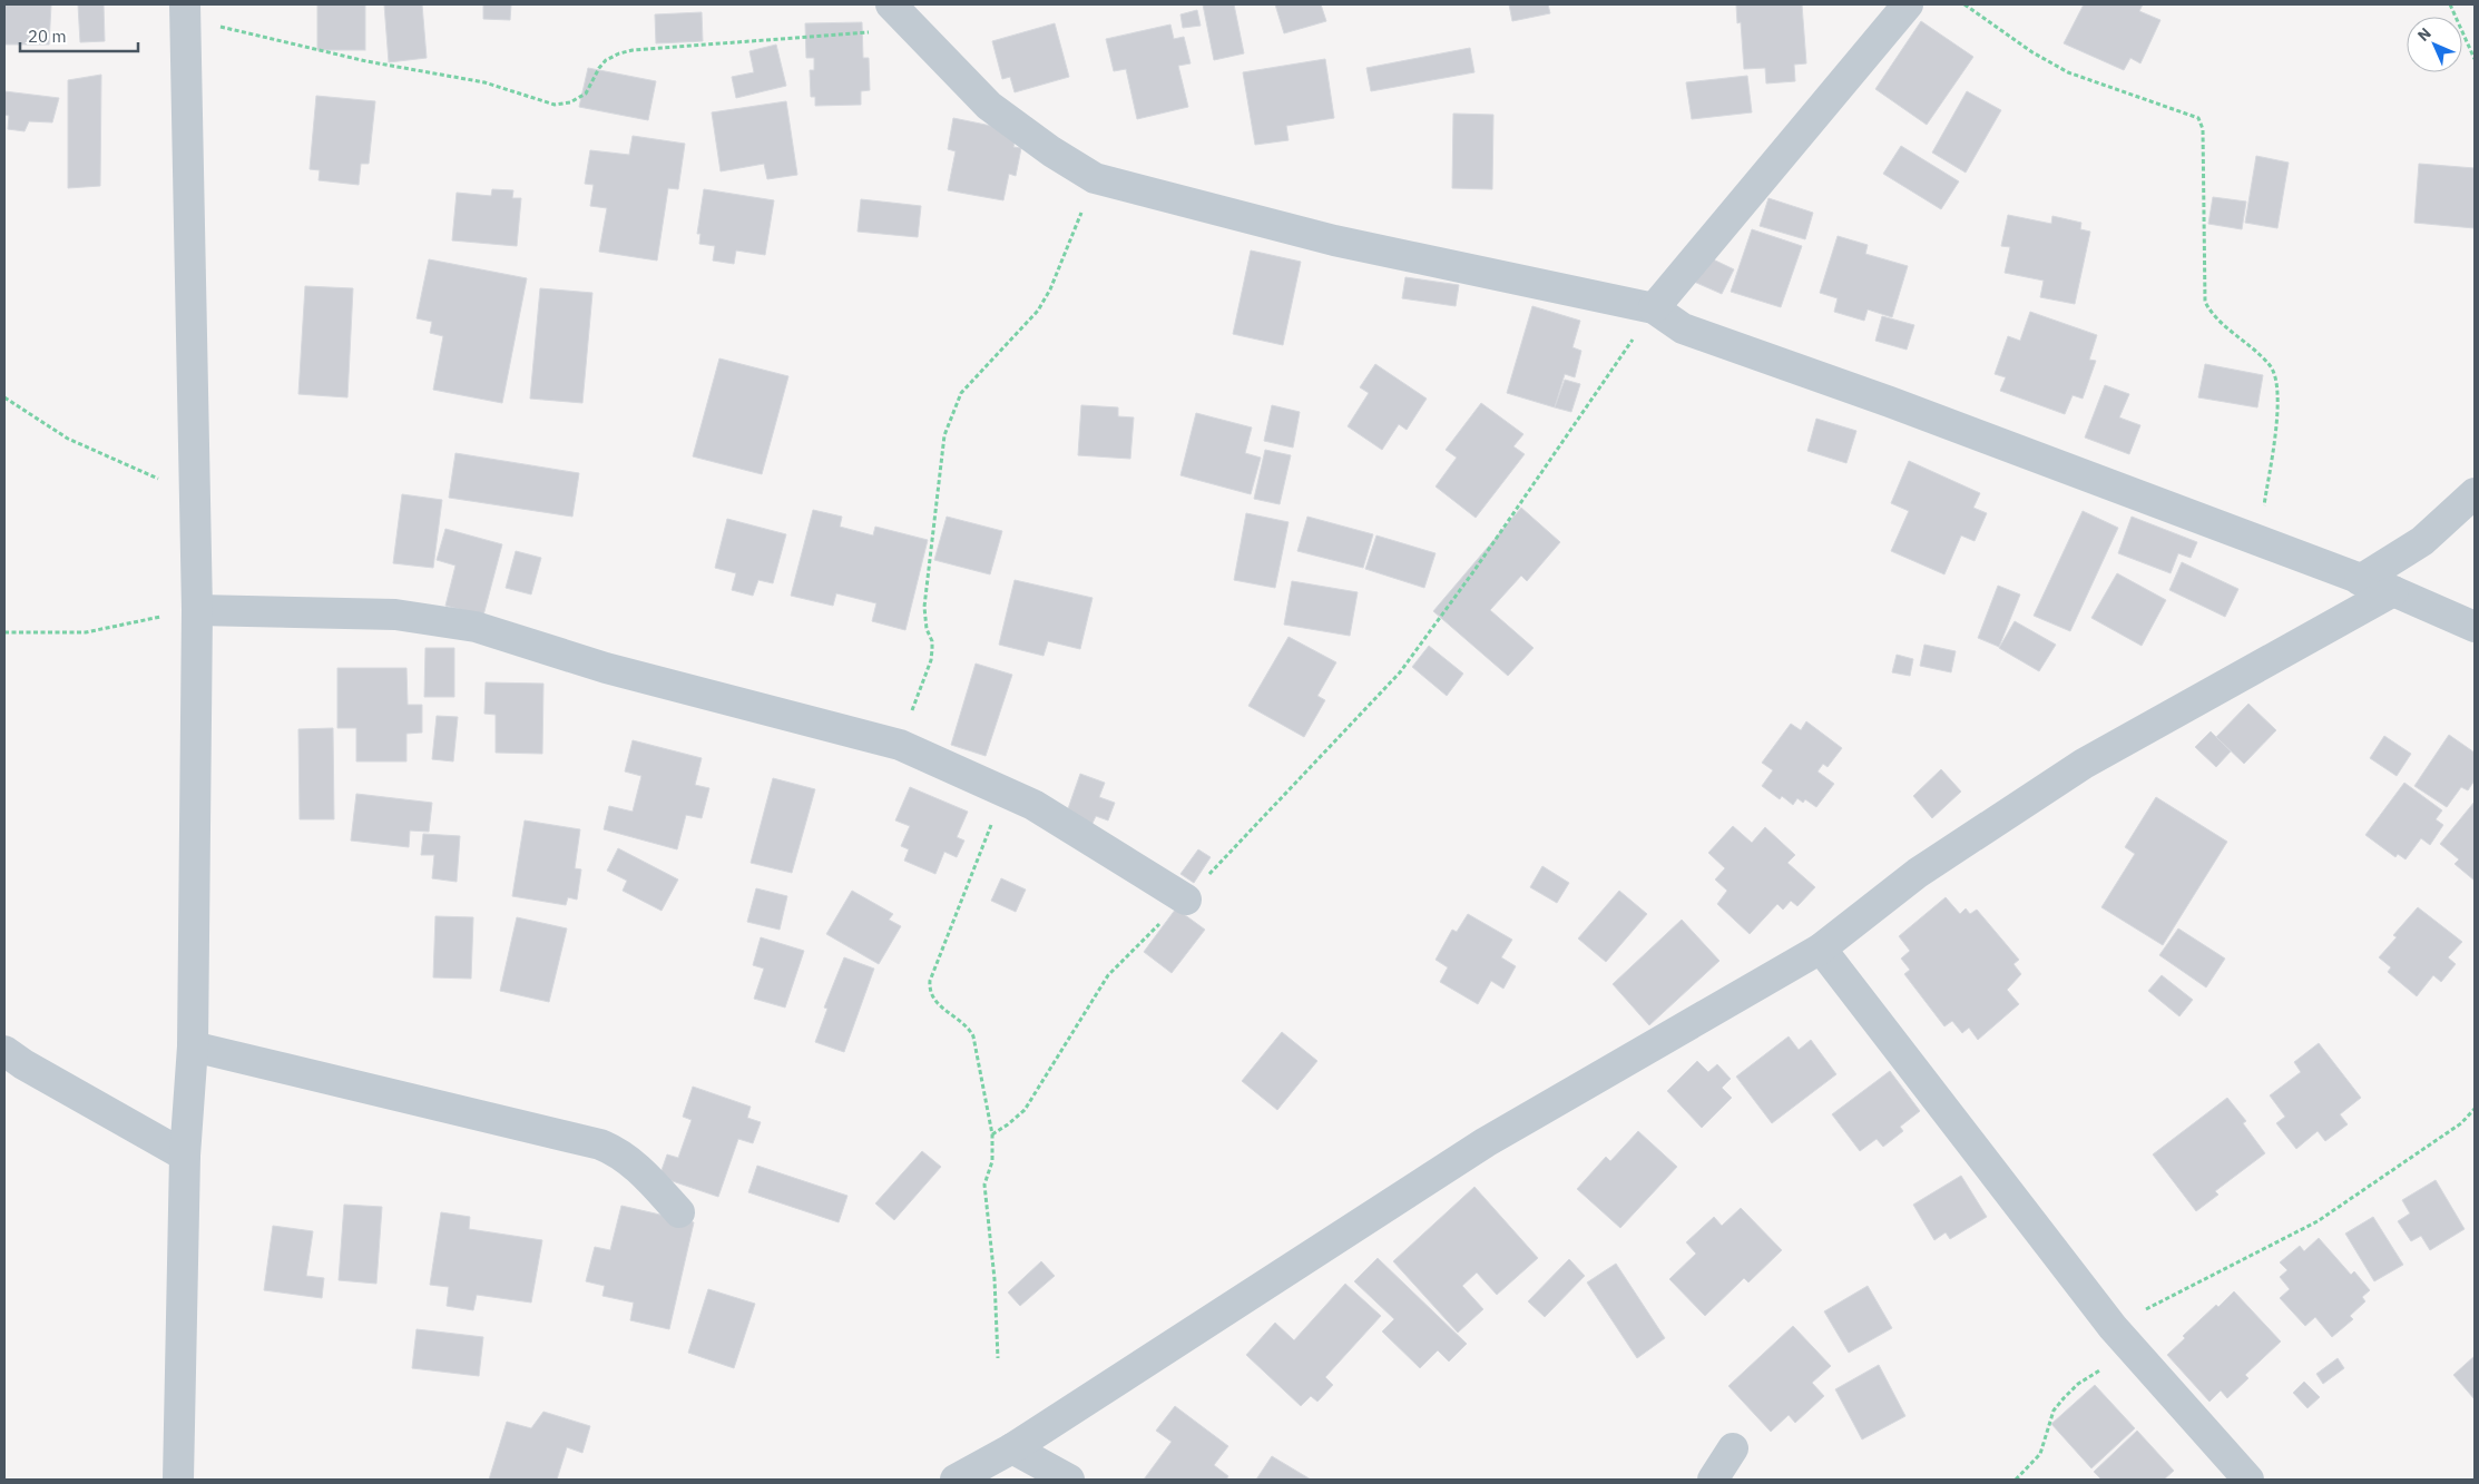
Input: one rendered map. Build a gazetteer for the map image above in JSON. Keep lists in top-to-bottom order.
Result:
{
  "scale_bar": "20 m",
  "north": "top left"
}
